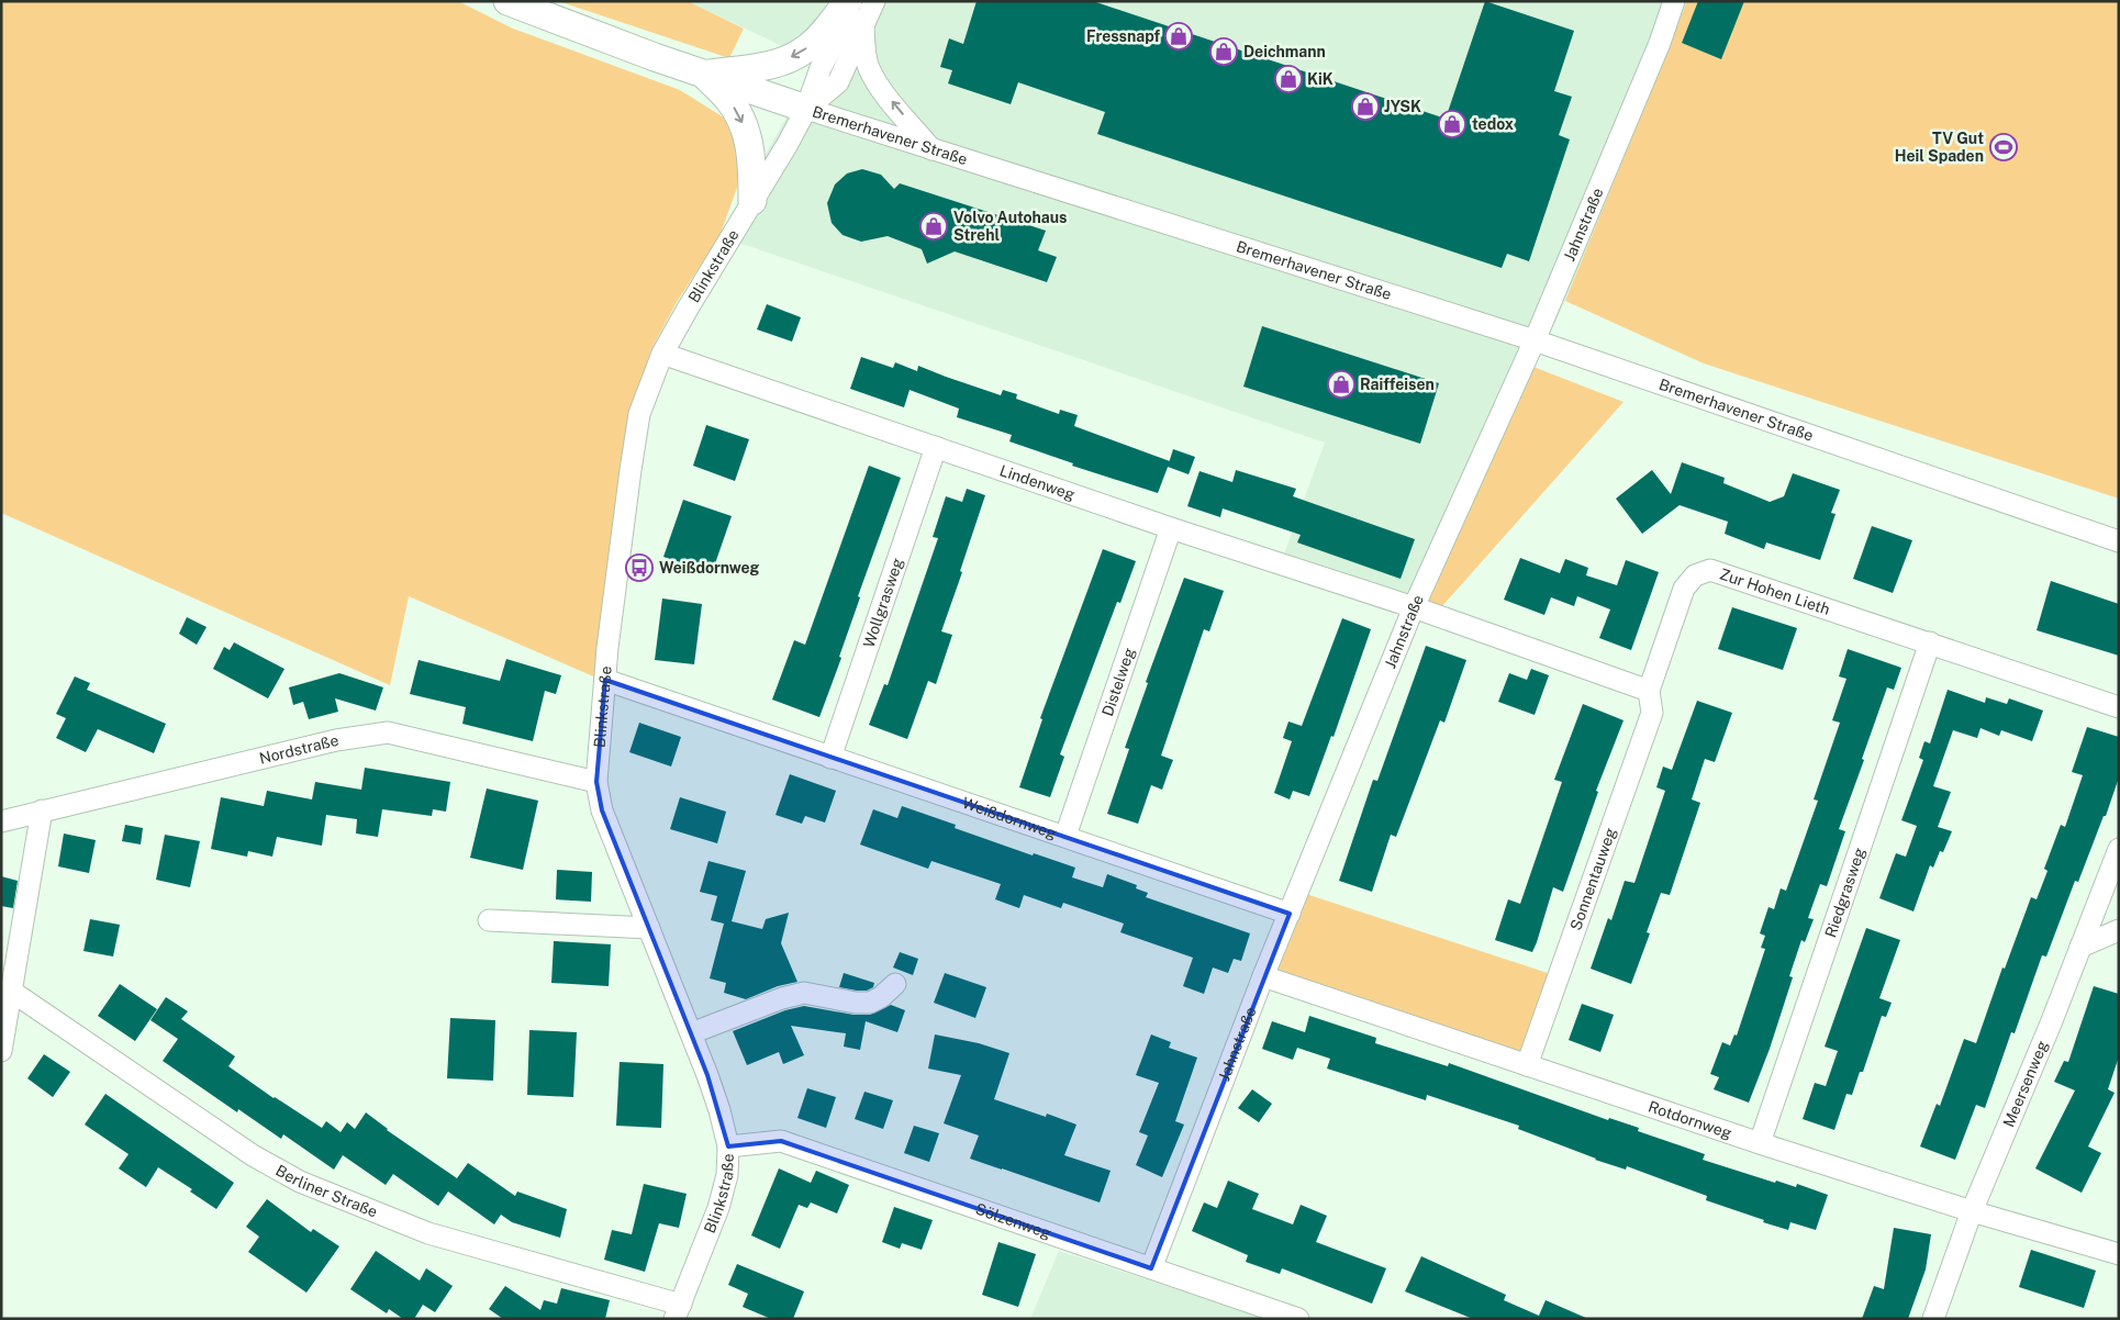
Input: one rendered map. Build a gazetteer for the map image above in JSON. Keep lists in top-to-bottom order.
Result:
{
  "streets": {
    "main road": ["Bremerhavener Straße"],
    "street": [
      "Jahnstraße",
      "Blinkstraße",
      "Lindenweg",
      "Zur Hohen Lieth",
      "Wollgrasweg",
      "Distelweg",
      "Nordstraße",
      "Weißdornweg",
      "Sonnentauweg",
      "Riedgrasweg",
      "Meersenweg",
      "Rotdornweg",
      "Berliner Straße",
      "Sölzenweg"
    ]
  },
  "crossings": [
    ["Bremerhavener Straße", "Jahnstraße"],
    ["Bremerhavener Straße", "Blinkstraße"],
    ["Jahnstraße", "Lindenweg"],
    ["Jahnstraße", "Weißdornweg"],
    ["Jahnstraße", "Rotdornweg"],
    ["Jahnstraße", "Sölzenweg"],
    ["Blinkstraße", "Lindenweg"],
    ["Blinkstraße", "Nordstraße"],
    ["Blinkstraße", "Weißdornweg"],
    ["Blinkstraße", "Berliner Straße"],
    ["Blinkstraße", "Sölzenweg"],
    ["Lindenweg", "Wollgrasweg"],
    ["Lindenweg", "Distelweg"],
    ["Zur Hohen Lieth", "Sonnentauweg"],
    ["Zur Hohen Lieth", "Riedgrasweg"],
    ["Wollgrasweg", "Weißdornweg"],
    ["Distelweg", "Weißdornweg"],
    ["Sonnentauweg", "Rotdornweg"],
    ["Riedgrasweg", "Rotdornweg"],
    ["Meersenweg", "Rotdornweg"]
  ],
  "places": {
    "shop": [
      "Fressnapf",
      "Deichmann",
      "KiK",
      "JYSK",
      "tedox",
      "Volvo Autohaus Strehl",
      "Raiffeisen"
    ],
    "sports": ["TV Gut Heil Spaden"],
    "bus stop": ["Weißdornweg"]
  }
}
